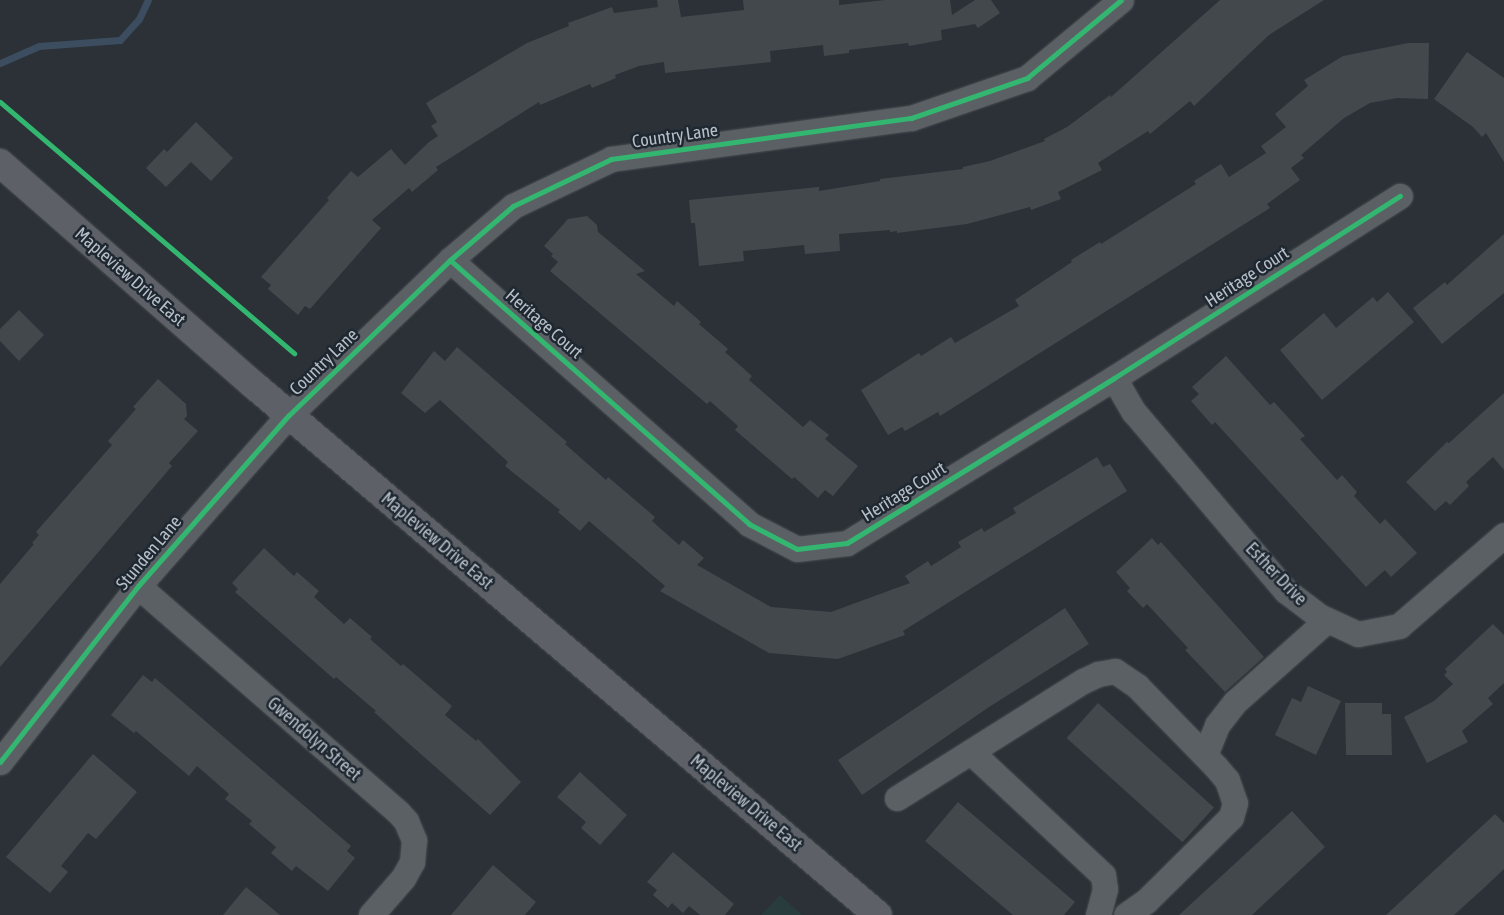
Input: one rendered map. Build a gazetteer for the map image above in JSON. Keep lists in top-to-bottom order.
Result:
{
  "streets": {
    "main road": ["Mapleview Drive East"],
    "street": [
      "Country Lane",
      "Heritage Court",
      "Stunden Lane",
      "Esther Drive",
      "Gwendolyn Street"
    ]
  },
  "crossings": [
    ["Country Lane", "Mapleview Drive East"],
    ["Country Lane", "Heritage Court"],
    ["Country Lane", "Stunden Lane"],
    ["Mapleview Drive East", "Stunden Lane"],
    ["Heritage Court", "Esther Drive"],
    ["Stunden Lane", "Gwendolyn Street"]
  ]
}
